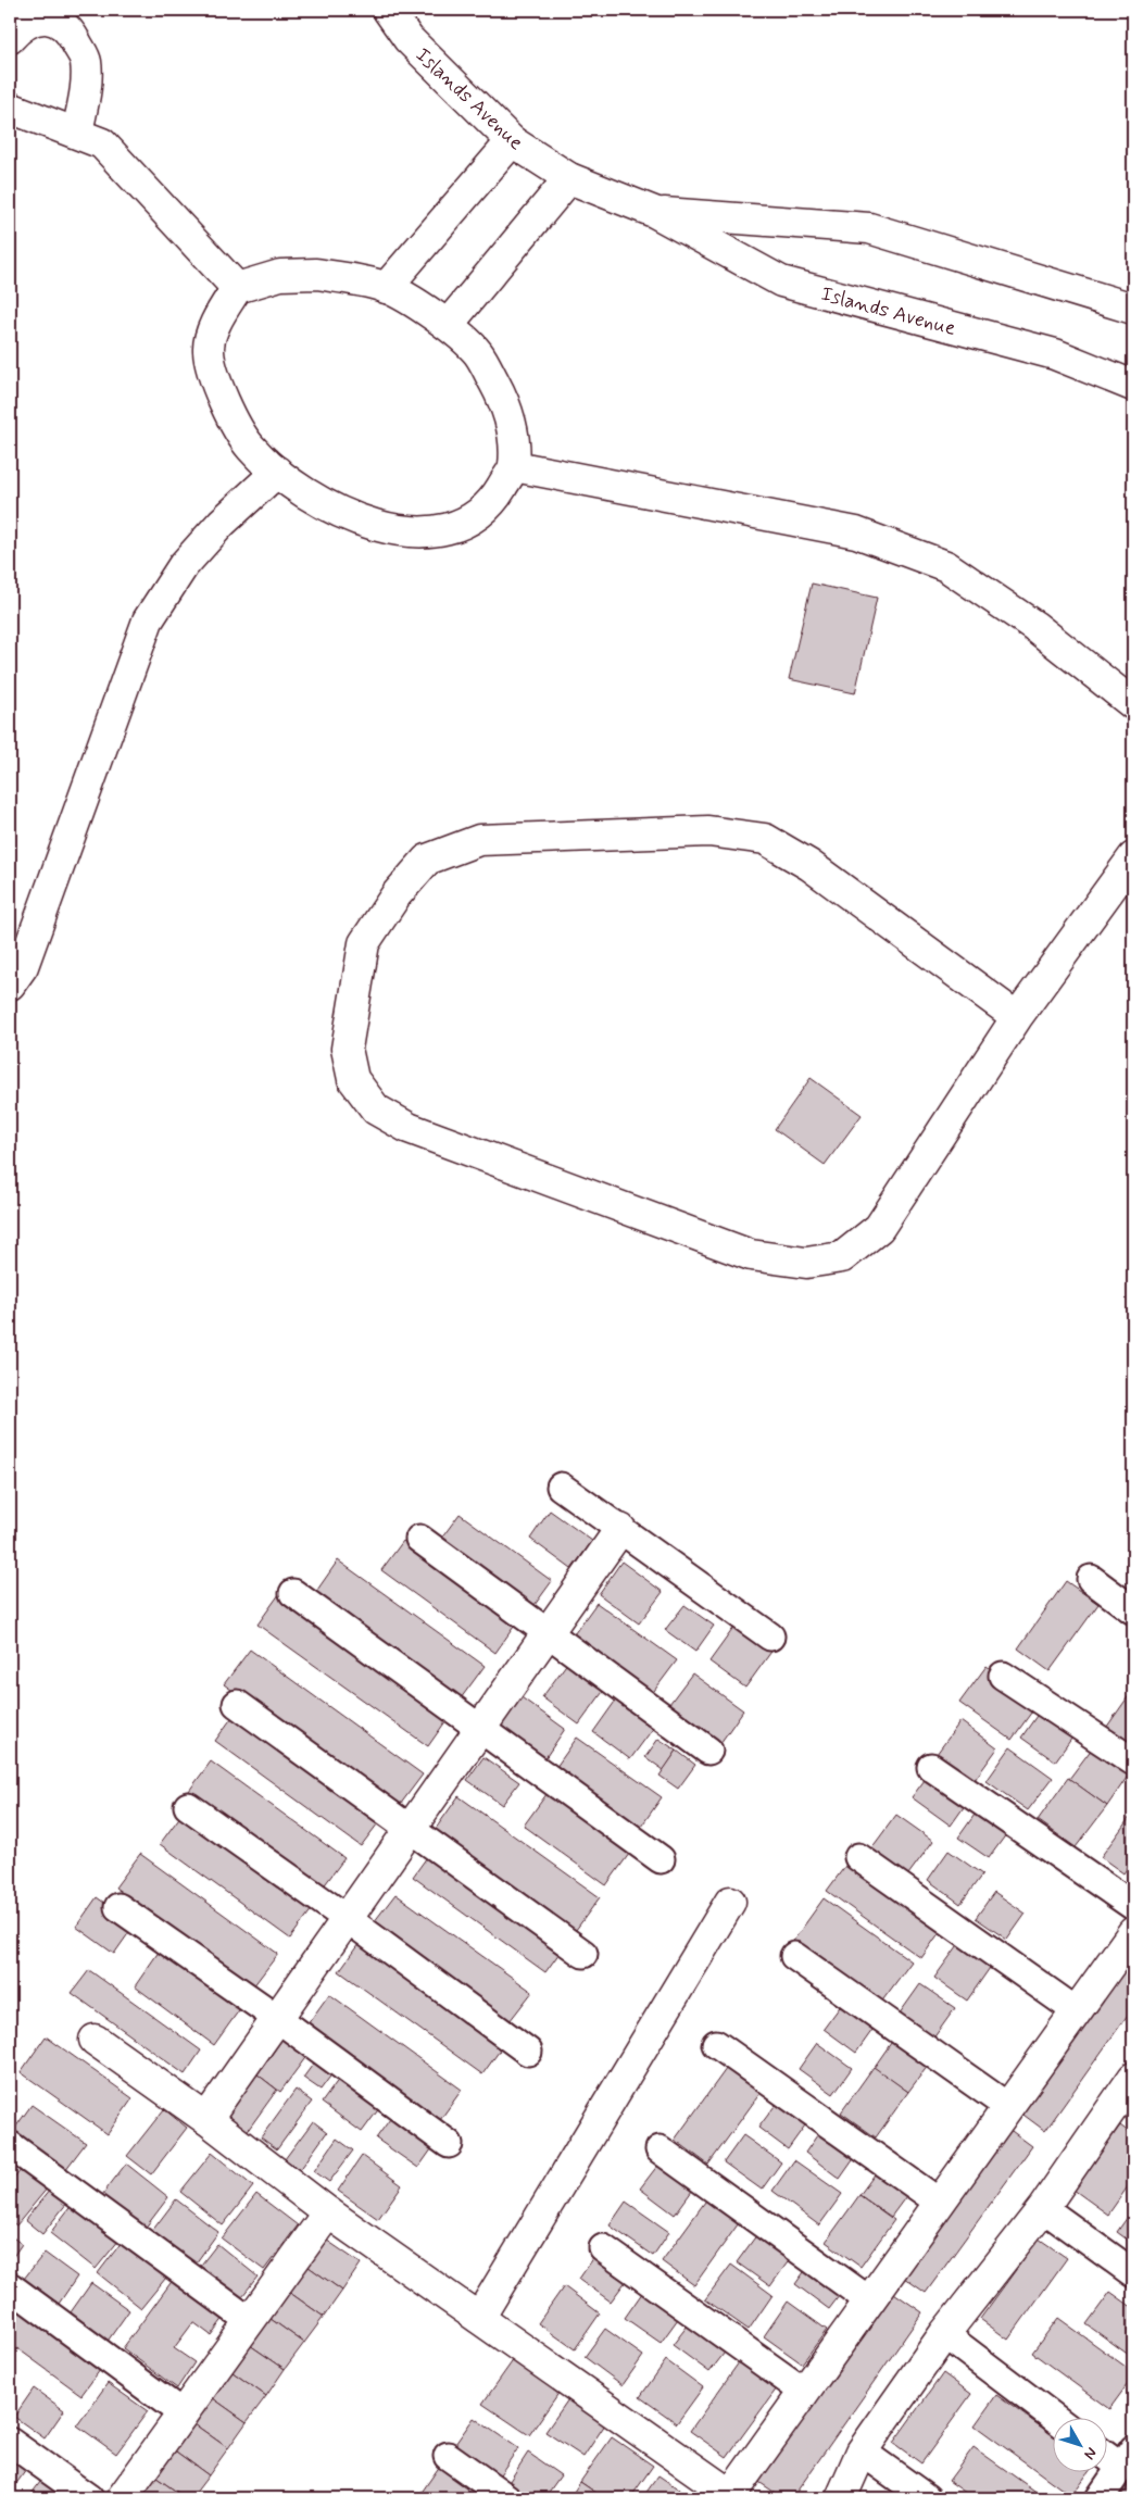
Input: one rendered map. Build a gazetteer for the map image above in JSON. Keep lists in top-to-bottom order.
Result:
{
  "streets": {
    "street": ["Islands Avenue"]
  },
  "north": "bottom right"
}
